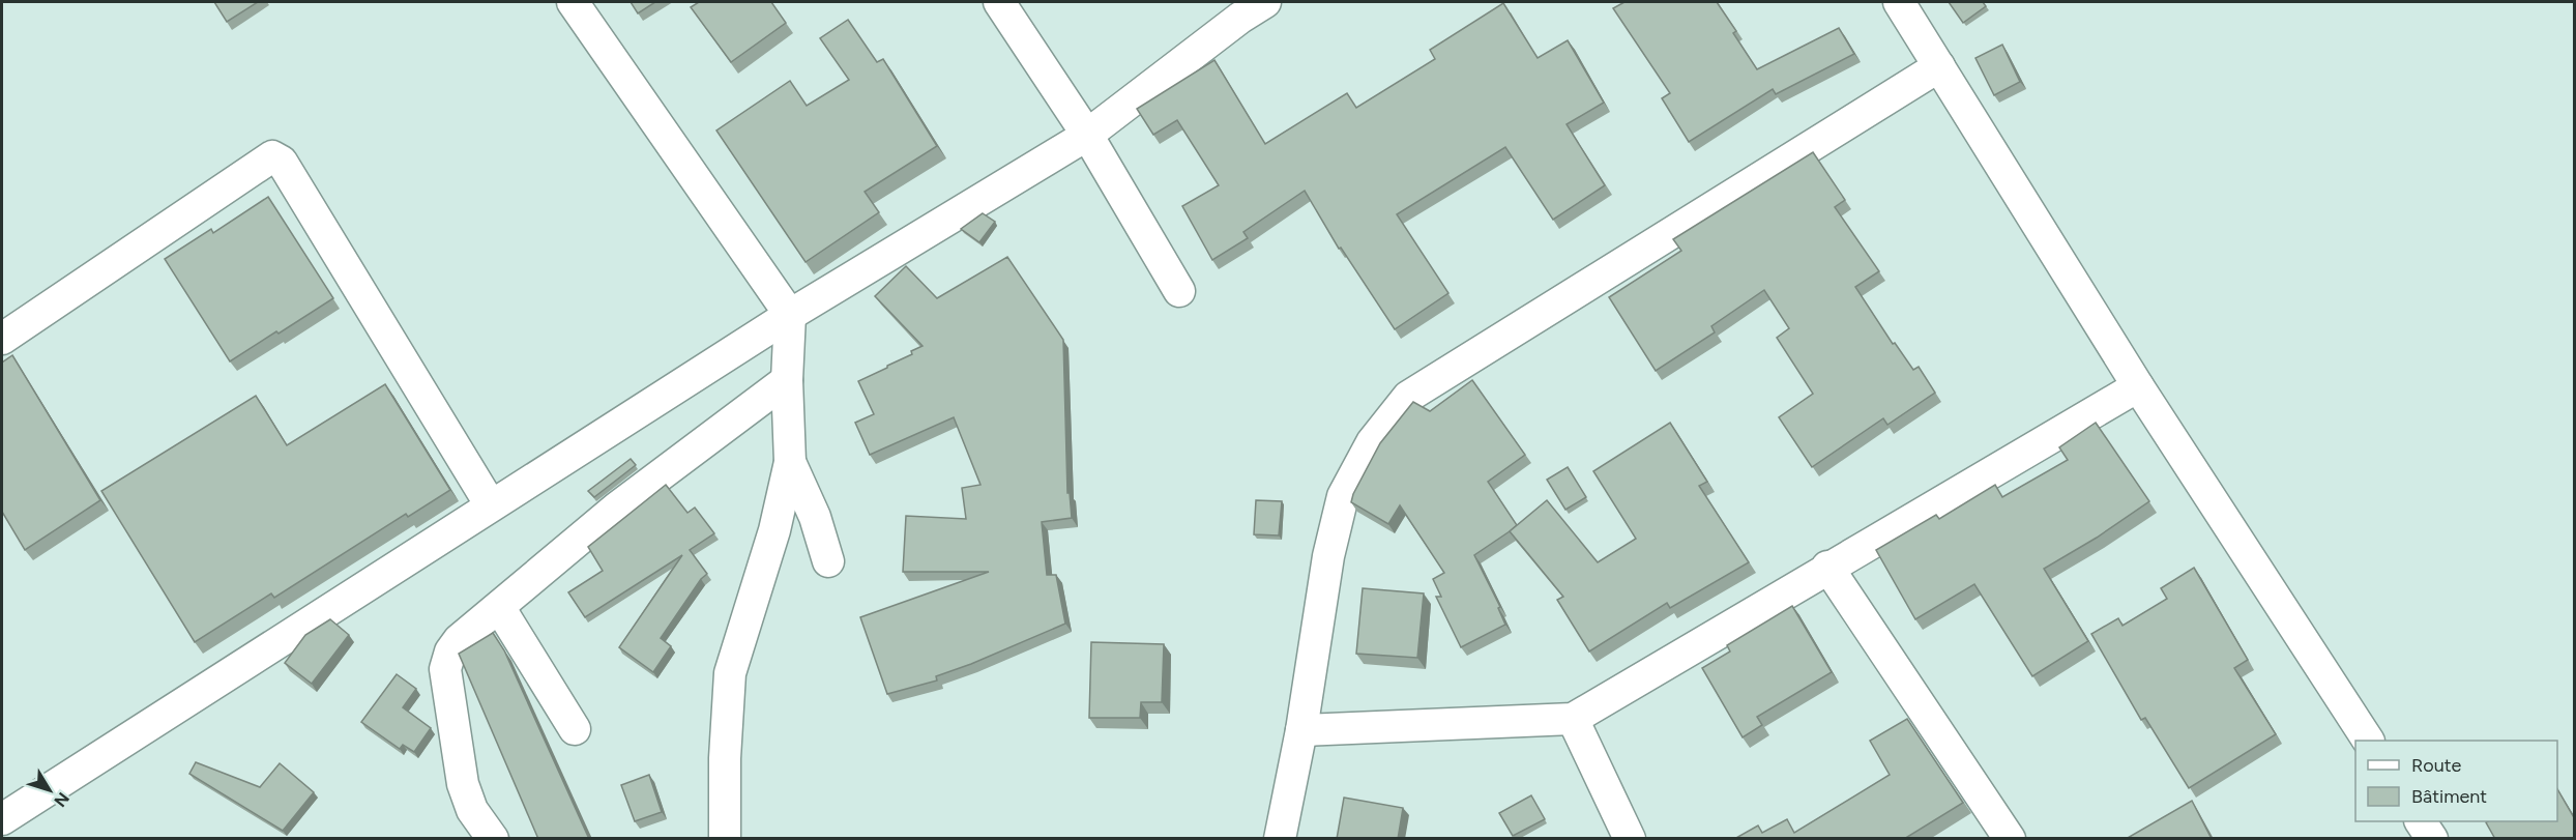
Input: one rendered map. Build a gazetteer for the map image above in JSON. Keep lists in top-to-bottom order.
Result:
{
  "legend": ["Route", "Bâtiment"],
  "north": "bottom right"
}
